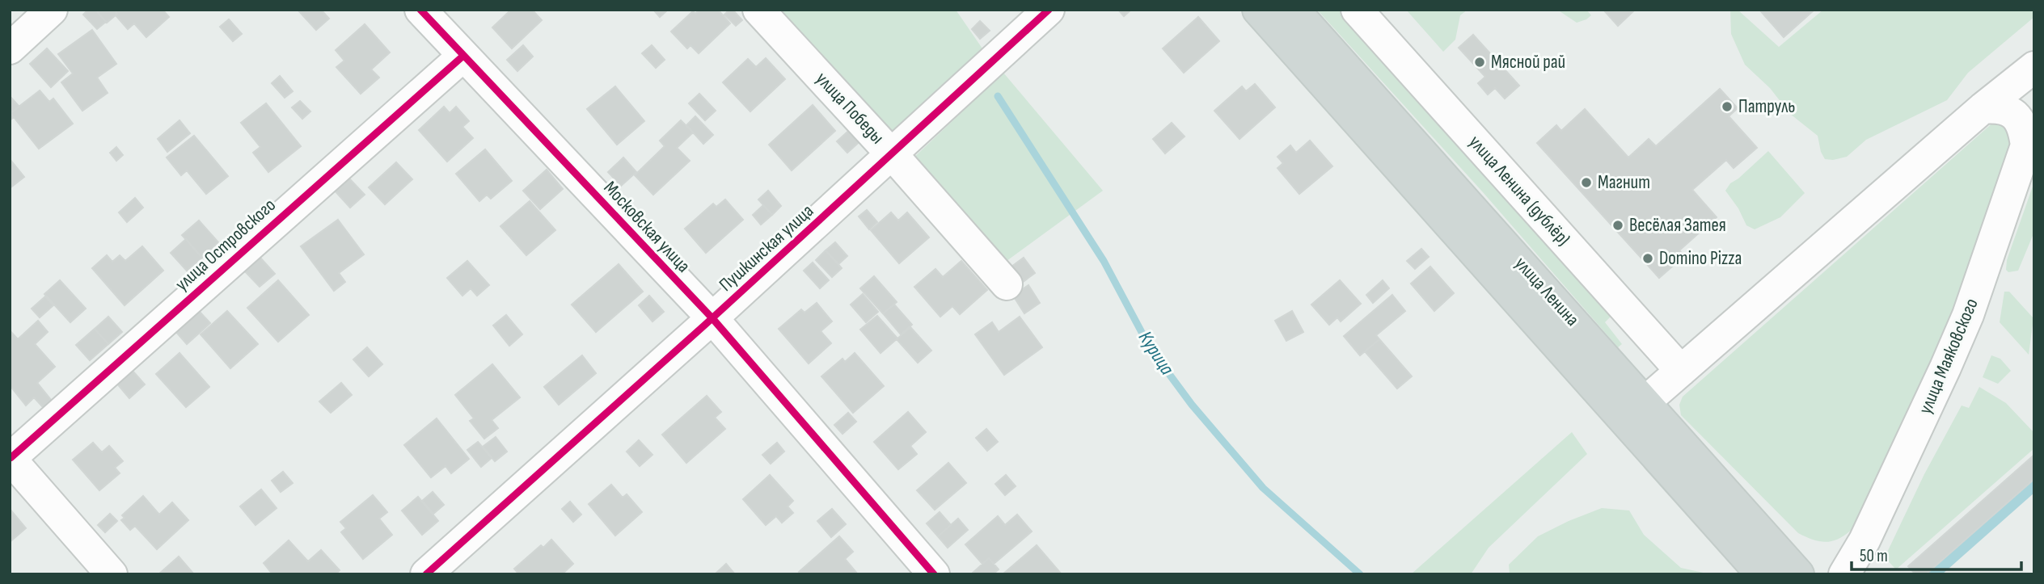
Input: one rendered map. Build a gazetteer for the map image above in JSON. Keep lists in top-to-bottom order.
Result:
{
  "streets": {
    "main road": ["улица Ленина"],
    "street": [
      "улица Победы",
      "улица Ленина (дублёр)",
      "Московская улица",
      "улица Островского",
      "Пушкинская улица",
      "улица Маяковского"
    ]
  },
  "crossings": [
    ["улица Победы", "Пушкинская улица"],
    ["Московская улица", "улица Островского"],
    ["Московская улица", "Пушкинская улица"]
  ],
  "water": ["Курица"],
  "places": [
    "Мясной рай",
    "Патруль",
    "Магнит",
    "Весёлая Затея",
    "Domino Pizza"
  ],
  "scale_bar": "50 m"
}
